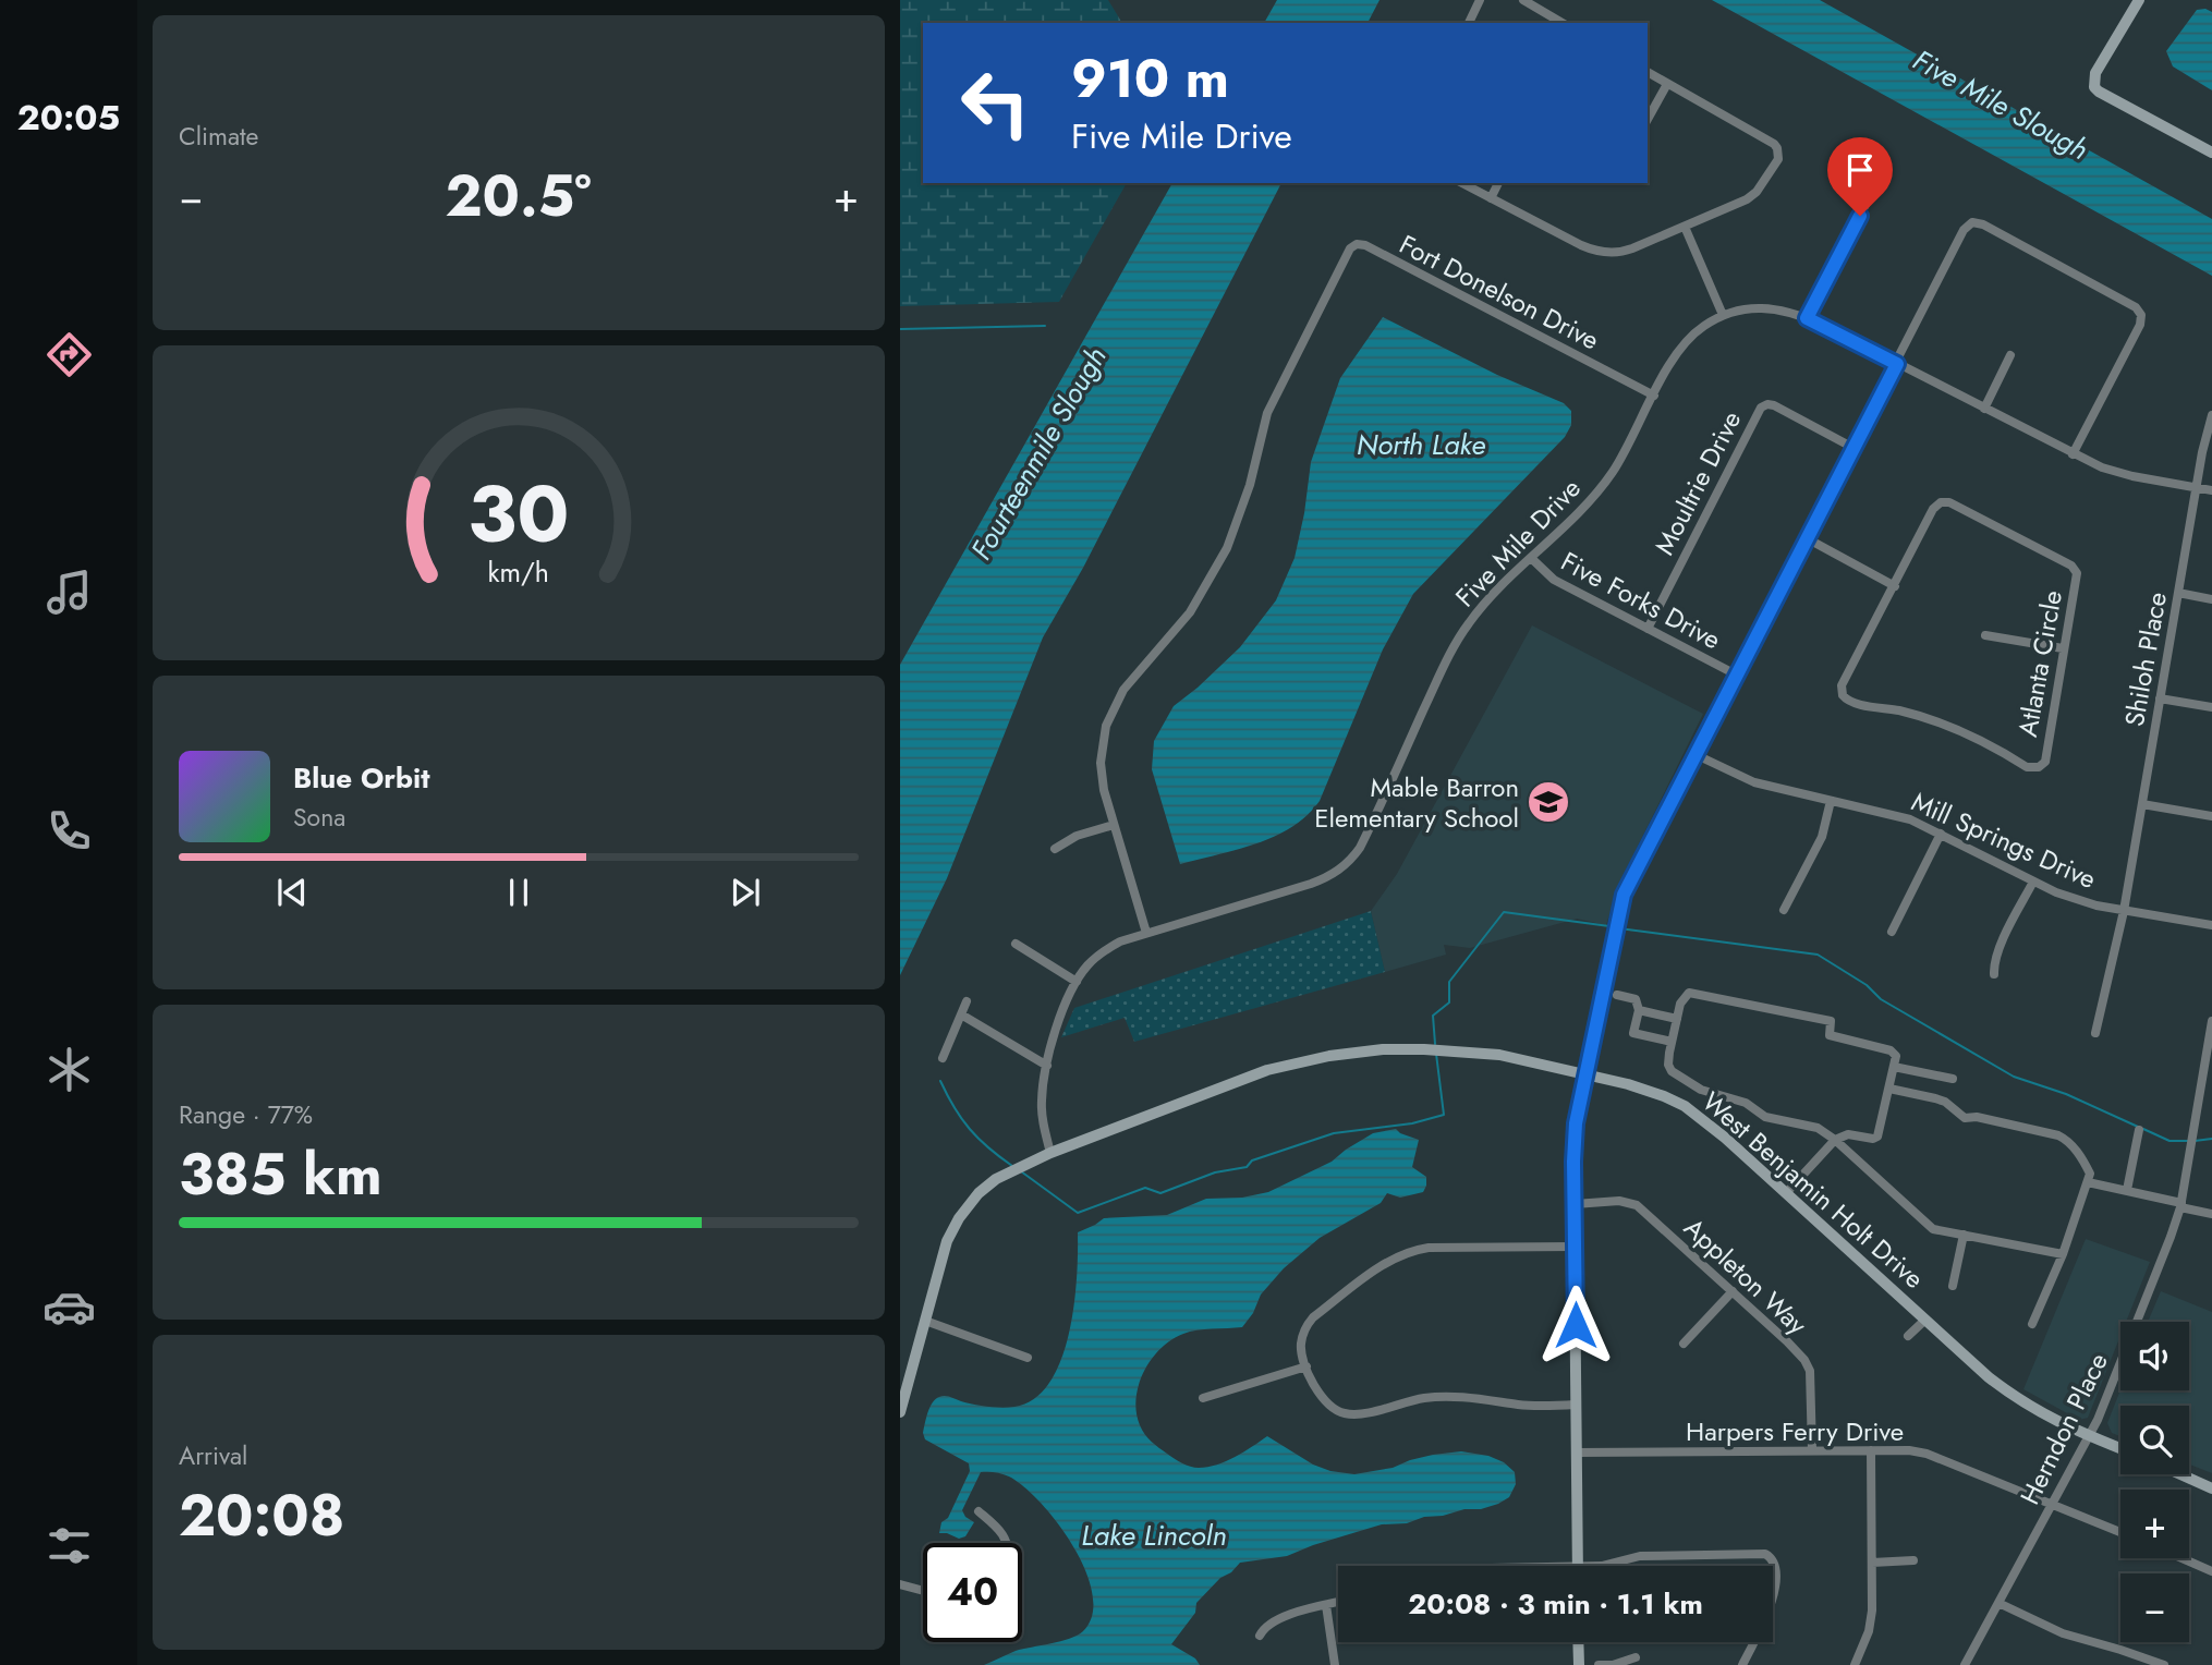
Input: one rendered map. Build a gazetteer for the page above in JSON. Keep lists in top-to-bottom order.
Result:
{
  "streets": {
    "street": [
      "Fort Donelson Drive",
      "Moultrie Drive",
      "Five Mile Drive",
      "Five Forks Drive",
      "Shiloh Place",
      "Atlanta Circle",
      "Mill Springs Drive",
      "West Benjamin Holt Drive",
      "Appleton Way",
      "Herndon Place",
      "Harpers Ferry Drive"
    ]
  },
  "crossings": [
    ["Fort Donelson Drive", "Five Mile Drive"],
    ["Moultrie Drive", "Five Forks Drive"],
    ["Five Mile Drive", "Five Forks Drive"],
    ["Five Mile Drive", "Shiloh Place"],
    ["Five Mile Drive", "West Benjamin Holt Drive"],
    ["Shiloh Place", "Mill Springs Drive"],
    ["West Benjamin Holt Drive", "Herndon Place"],
    ["Appleton Way", "Harpers Ferry Drive"],
    ["Herndon Place", "Harpers Ferry Drive"]
  ],
  "water": [
    "Five Mile Slough",
    "North Lake",
    "Fourteenmile Slough",
    "Lake Lincoln"
  ],
  "places": {
    "school or university": ["Mable Barron Elementary School"]
  },
  "page": {
    "tabs": "20:05",
    "tile": [
      "Climate",
      ["Range · 77%", "385 km"],
      ["Arrival", "20:08"]
    ],
    "turn": ["910 m", "Five Mile Drive"],
    "heat": ["−", "20.5°", "+"],
    "song": ["Blue Orbit", "Sona"],
    "map_buttons": ["+", "−"],
    "limit": "40",
    "trip": "20:08 · 3 min · 1.1 km",
    "gauge": ["30", "km/h"]
  }
}
